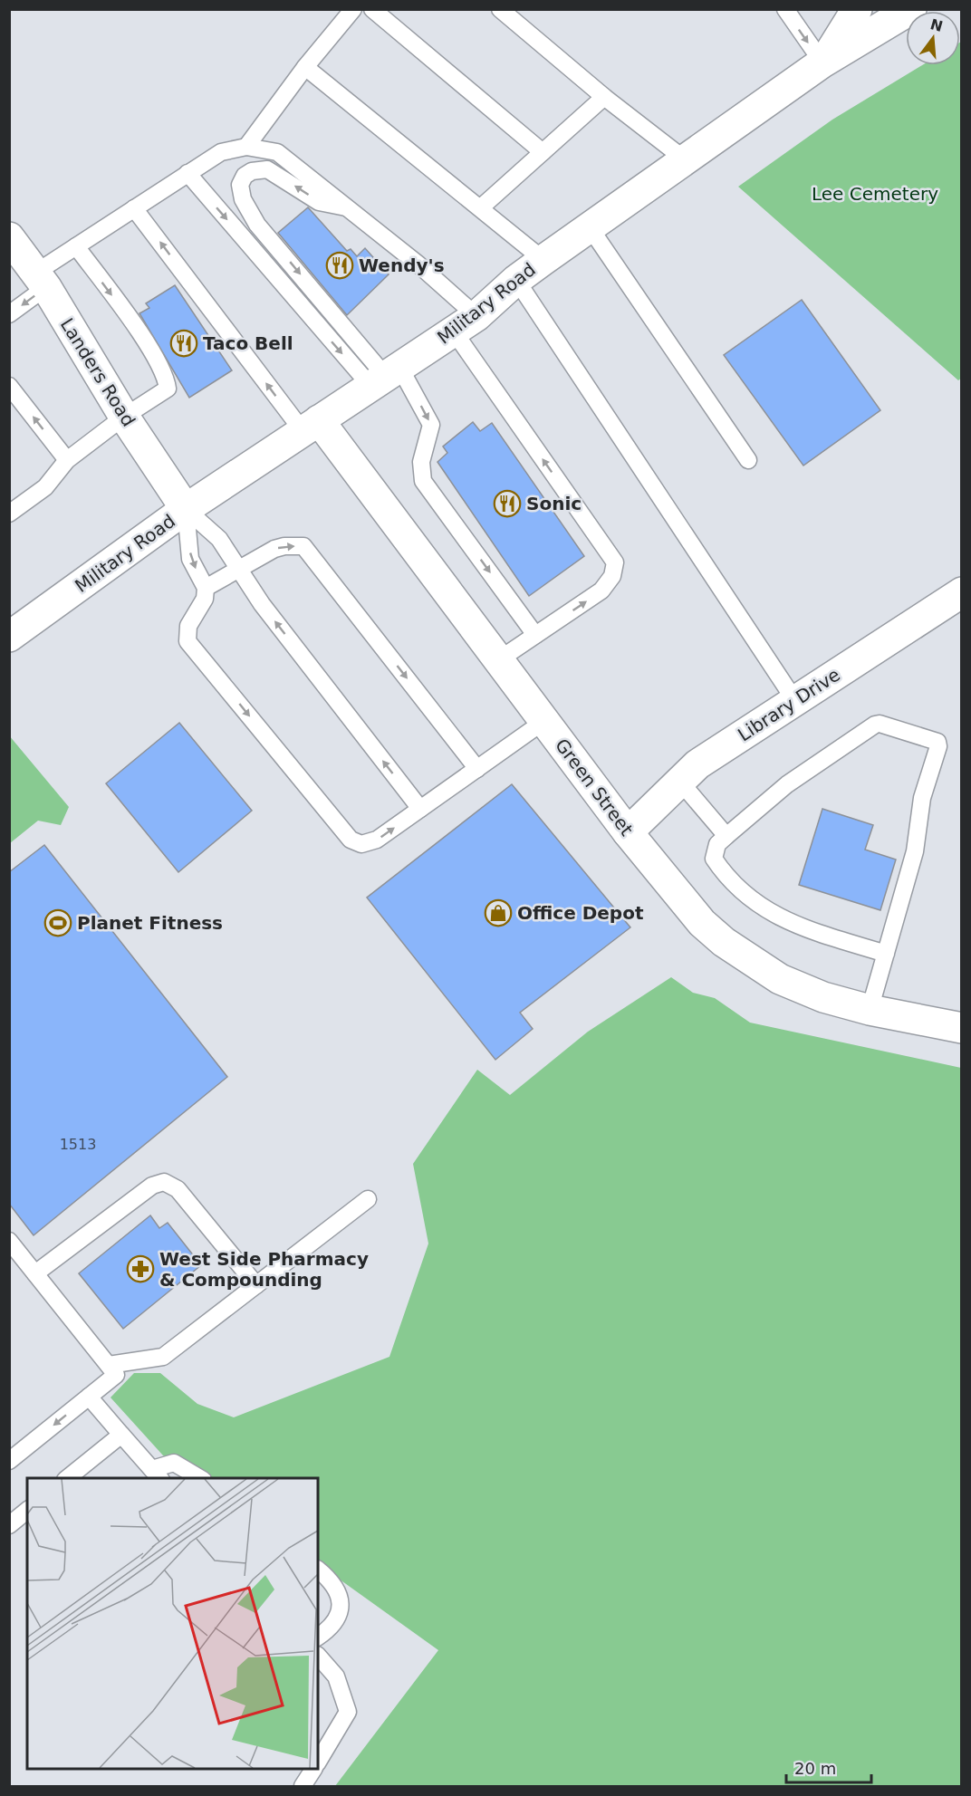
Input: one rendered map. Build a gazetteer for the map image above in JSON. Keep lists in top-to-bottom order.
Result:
{
  "streets": {
    "street": [
      "Military Road",
      "Landers Road",
      "Library Drive",
      "Green Street"
    ]
  },
  "crossings": [
    ["Military Road", "Landers Road"],
    ["Military Road", "Green Street"],
    ["Library Drive", "Green Street"]
  ],
  "parks": ["Lee Cemetery"],
  "places": {
    "restaurant": ["Wendy's", "Taco Bell", "Sonic"],
    "shop": ["Office Depot"],
    "sports": ["Planet Fitness"],
    "pharmacy": ["West Side Pharmacy & Compounding"]
  },
  "house_numbers": ["1513"],
  "scale_bar": "20 m",
  "north": "top"
}
